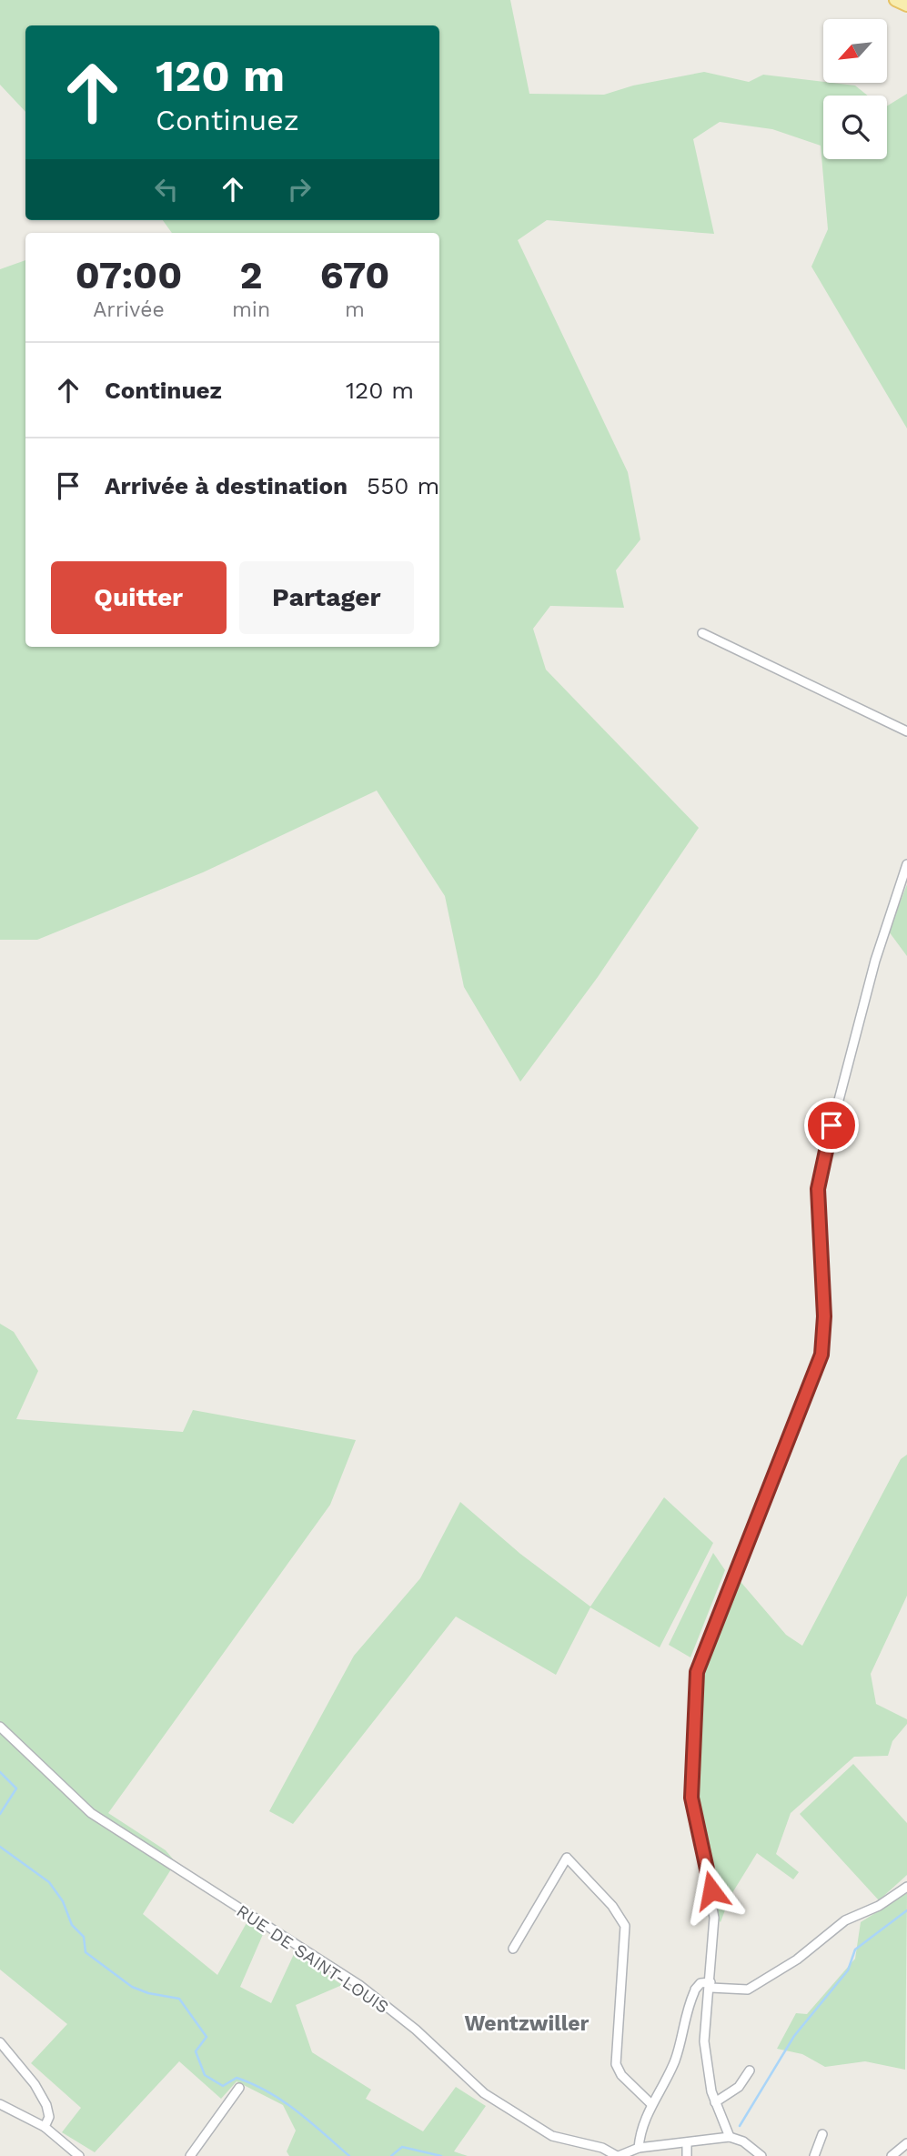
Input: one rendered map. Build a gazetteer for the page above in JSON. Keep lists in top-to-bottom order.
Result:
{
  "streets": {
    "street": ["RUE DE SAINT-LOUIS"]
  },
  "districts": ["Wentzwiller"],
  "north": "bottom left",
  "page": {
    "turn": ["120 m", "Continuez"],
    "eta": [
      "07:00",
      "Arrivée",
      "2",
      "min",
      "670",
      "m"
    ],
    "list": [
      {
        "name": "Continuez",
        "value": "120 m"
      },
      {
        "name": "Arrivée à destination",
        "value": "550 m"
      }
    ],
    "buttons": ["Quitter", "Partager"]
  }
}
